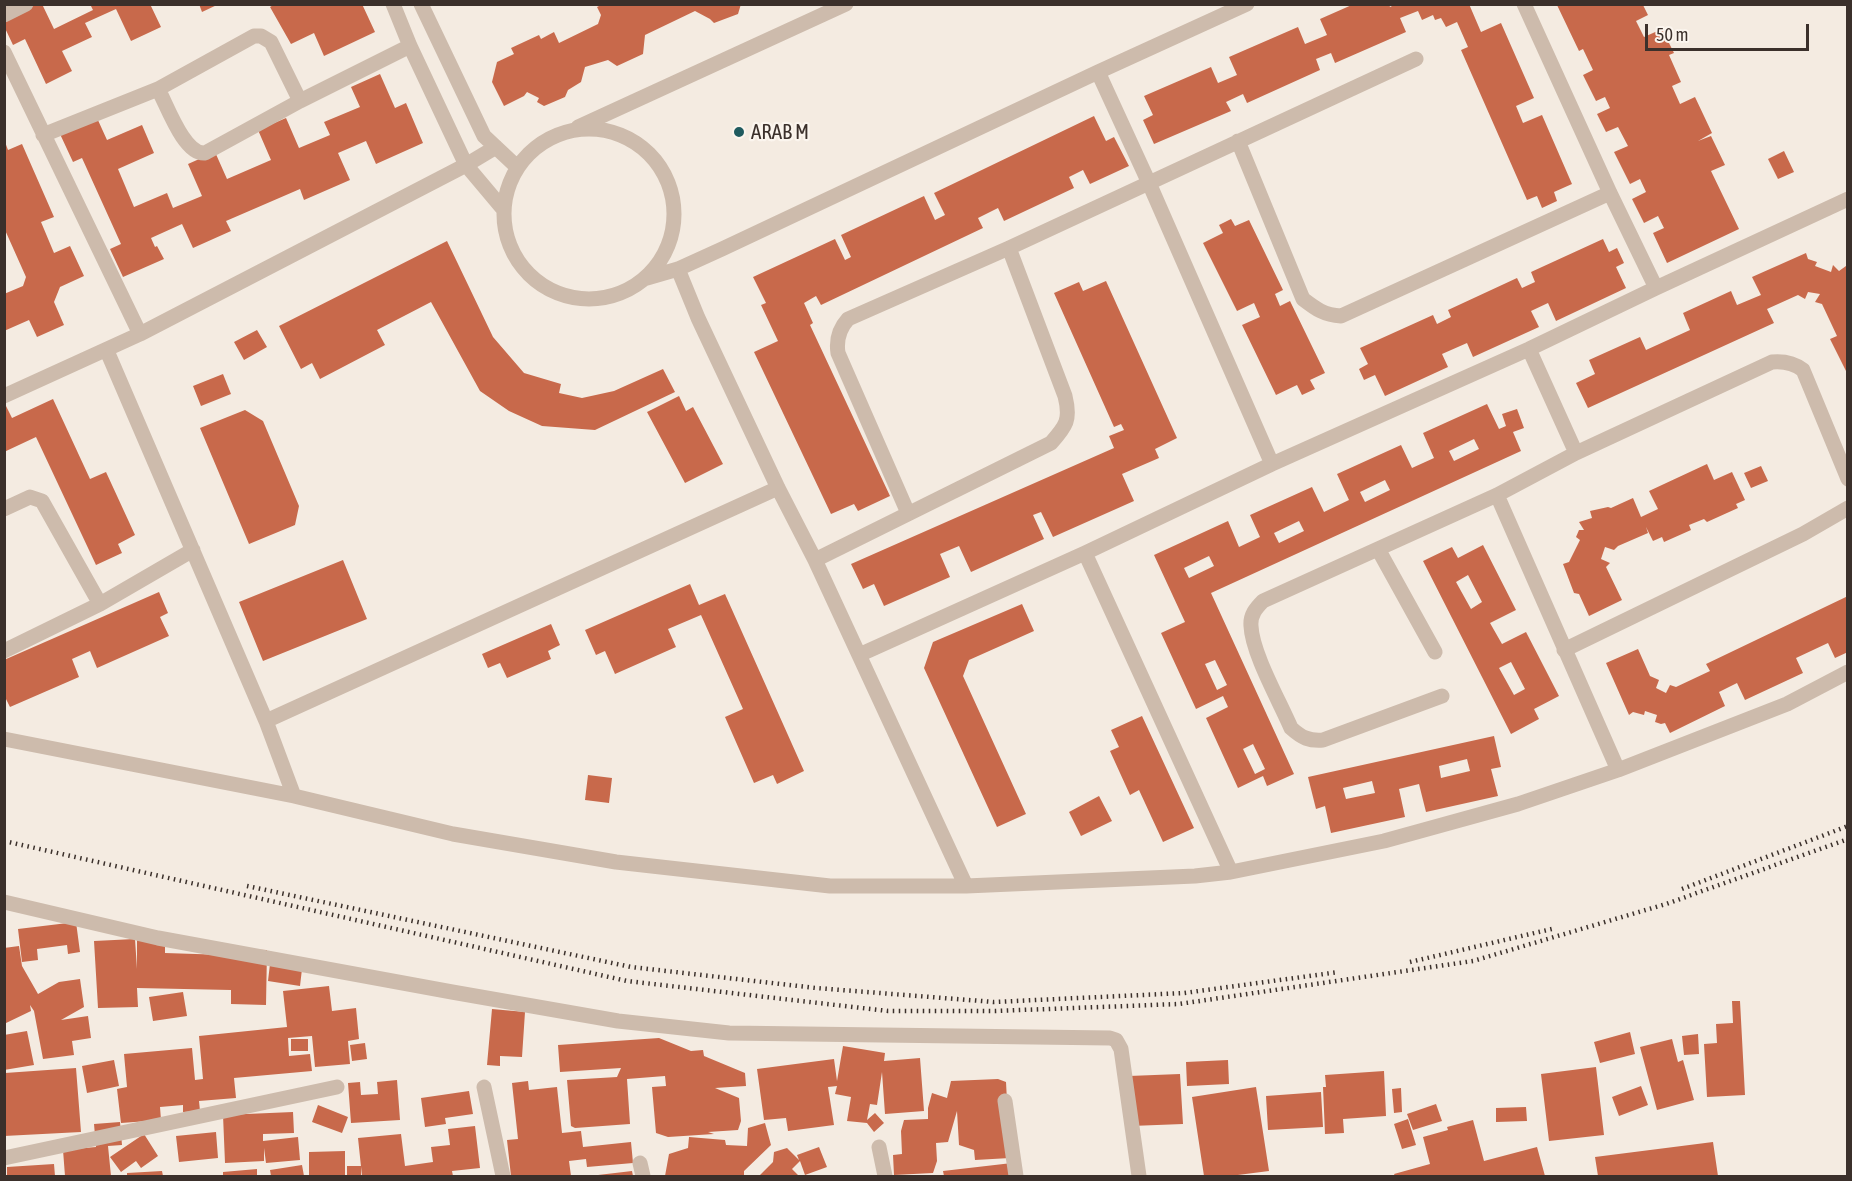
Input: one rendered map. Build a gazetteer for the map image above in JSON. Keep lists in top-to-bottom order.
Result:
{
  "places": ["ARAB M"],
  "scale_bar": "50 m"
}
